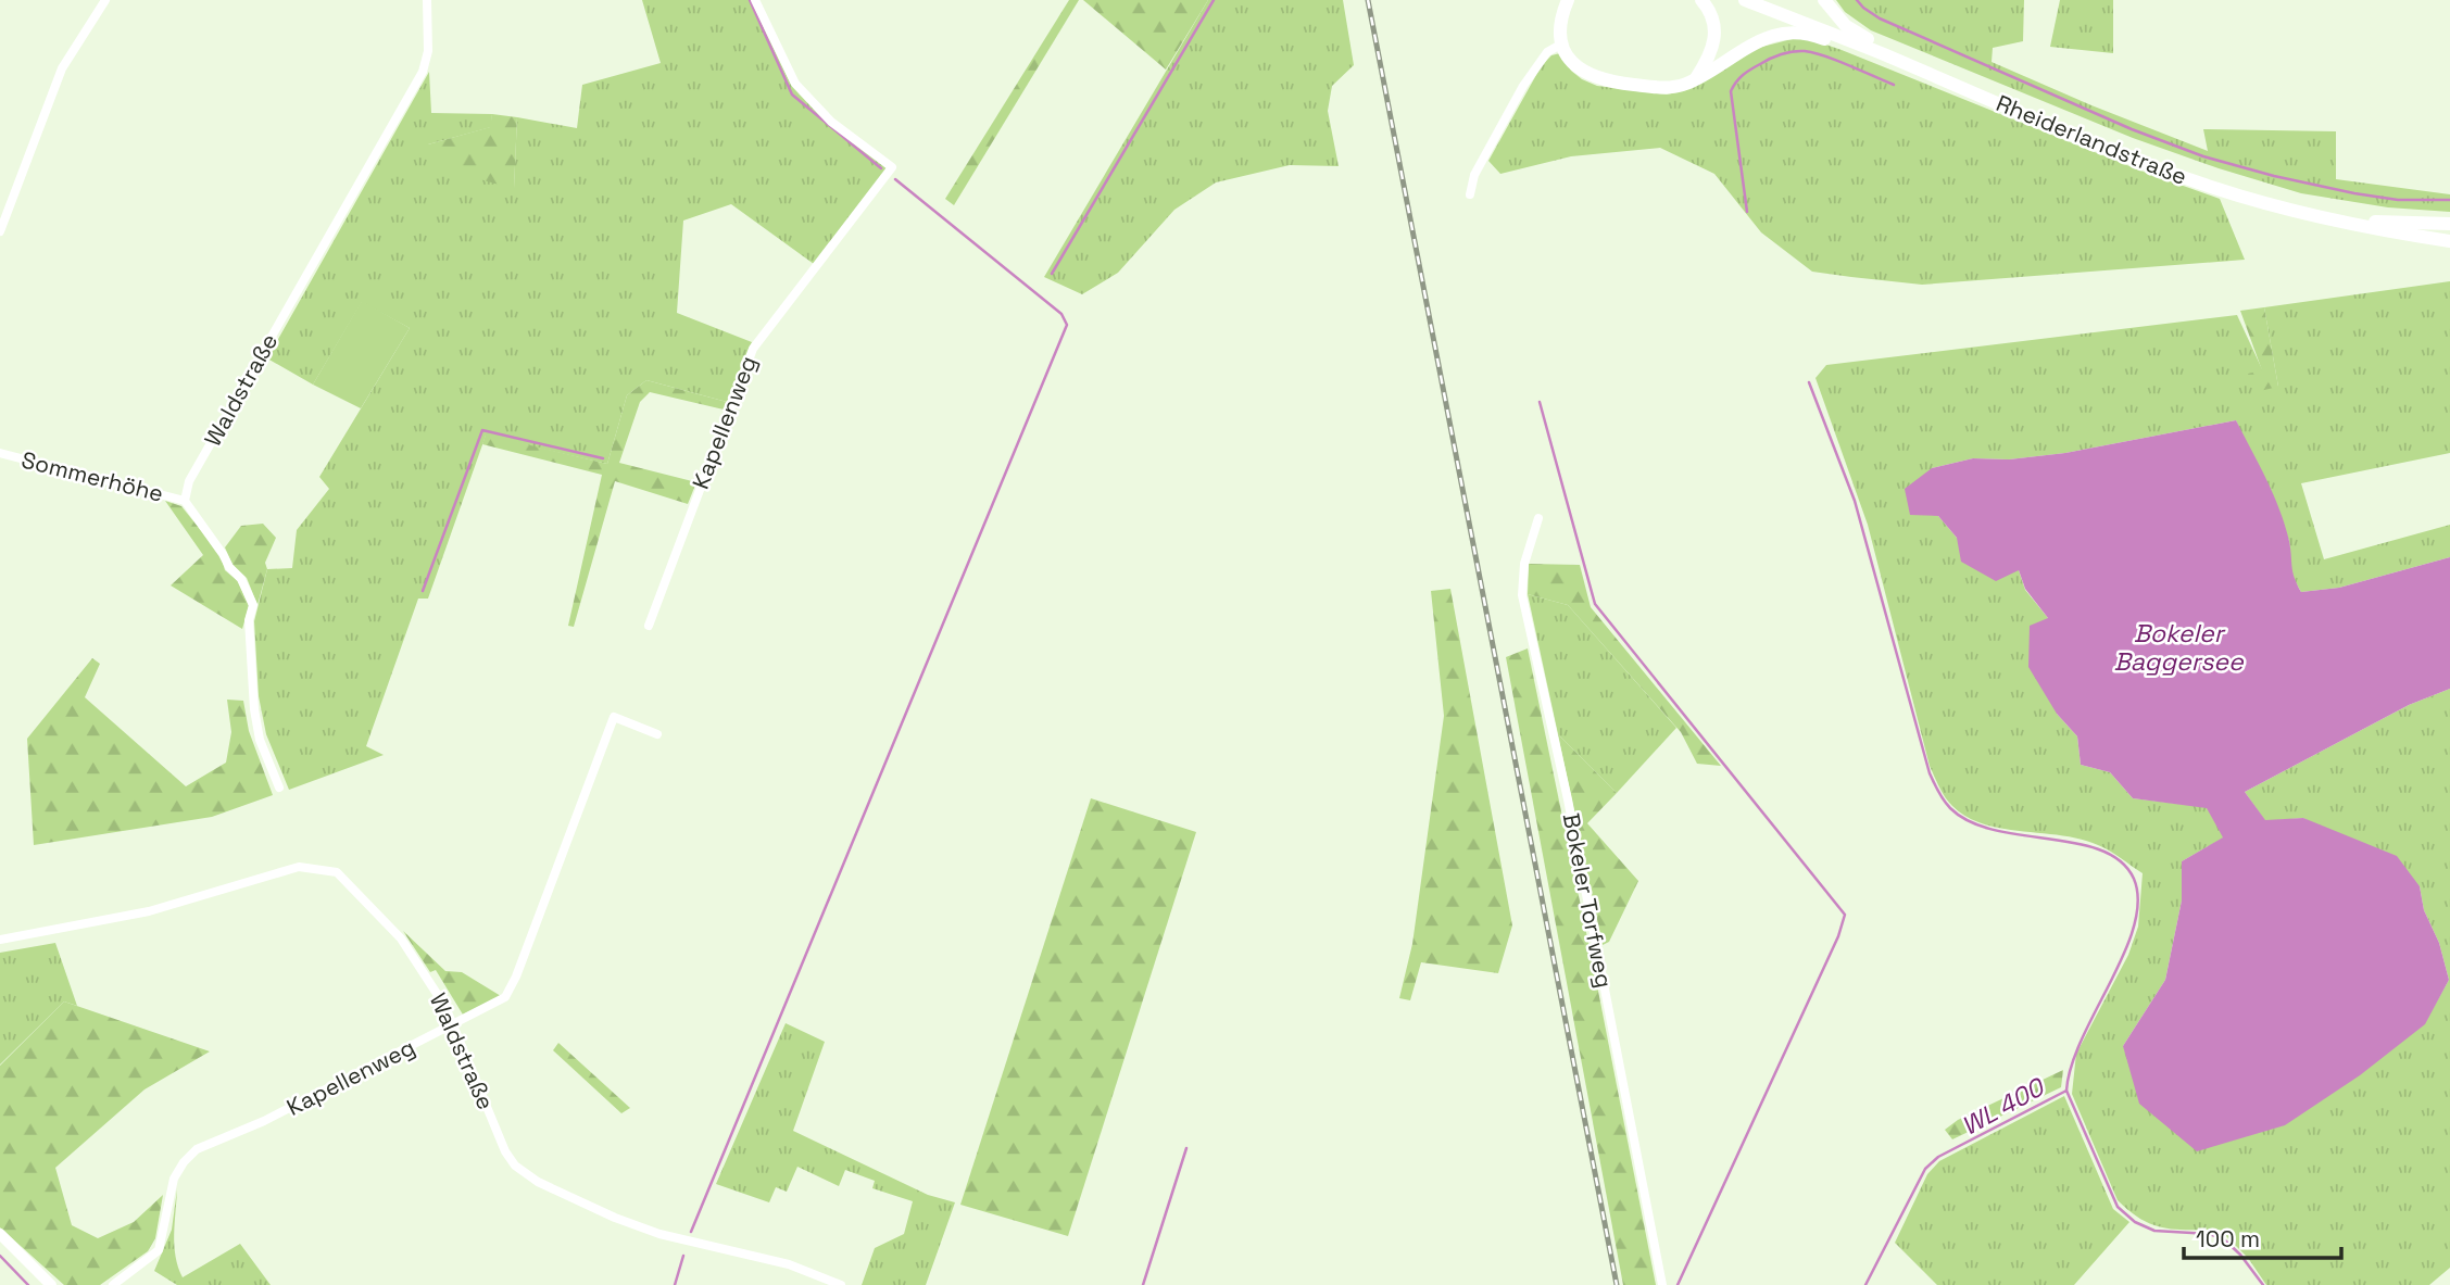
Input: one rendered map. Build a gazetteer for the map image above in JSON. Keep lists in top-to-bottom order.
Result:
{
  "streets": {
    "main road": ["Rheiderlandstraße"],
    "street": [
      "Waldstraße",
      "Kapellenweg",
      "Sommerhöhe",
      "Bokeler Torfweg"
    ]
  },
  "crossings": [
    ["Waldstraße", "Kapellenweg"],
    ["Waldstraße", "Sommerhöhe"]
  ],
  "water": ["Bokeler Baggersee", "WL 400"],
  "scale_bar": "100 m"
}
